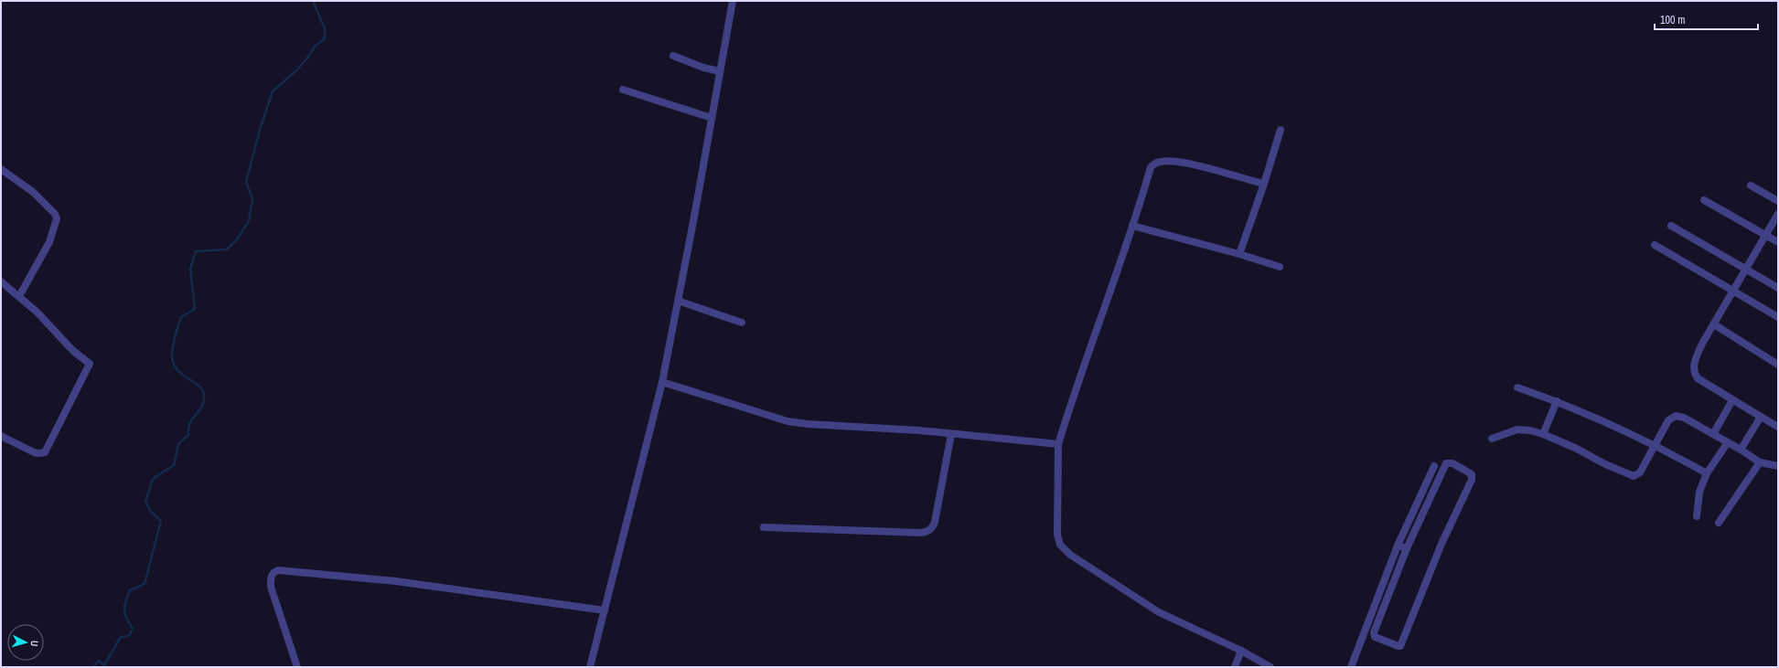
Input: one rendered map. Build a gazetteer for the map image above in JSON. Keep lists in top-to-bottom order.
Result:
{
  "scale_bar": "100 m",
  "north": "right"
}
